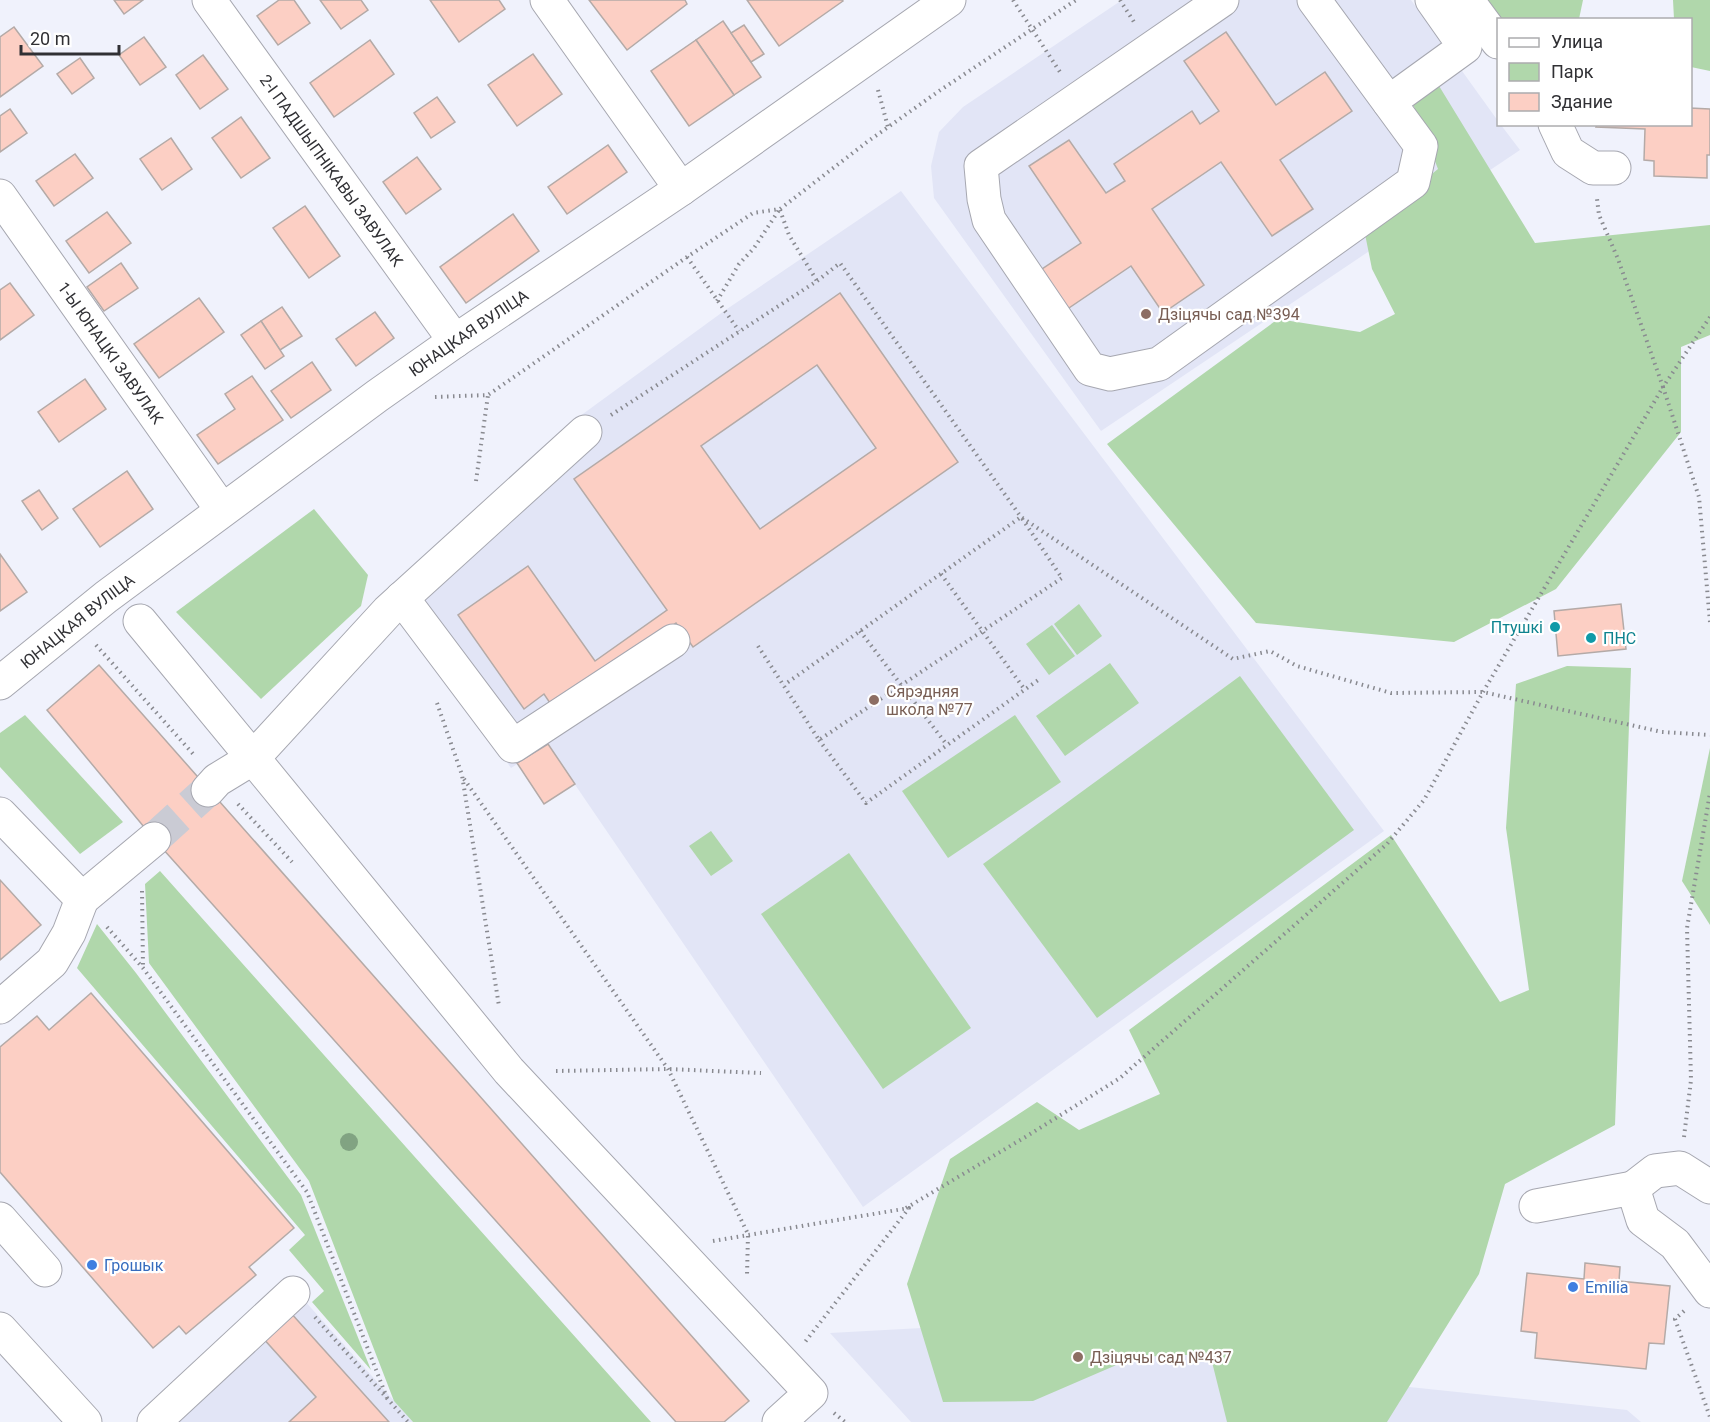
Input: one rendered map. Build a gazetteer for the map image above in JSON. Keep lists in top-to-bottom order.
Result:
{
  "streets": {
    "street": ["2-І ПАДШЫПНІКАВЫ ЗАВУЛАК", "ЮНАЦКАЯ ВУЛІЦА", "1-Ы ЮНАЦКІ ЗАВУЛАК"]
  },
  "crossings": [
    ["2-І ПАДШЫПНІКАВЫ ЗАВУЛАК", "ЮНАЦКАЯ ВУЛІЦА"],
    ["ЮНАЦКАЯ ВУЛІЦА", "1-Ы ЮНАЦКІ ЗАВУЛАК"]
  ],
  "places": [
    "Дзіцячы сад №394",
    "Птушкі",
    "ПНС",
    "Сярэдняя школа №77",
    "Грошык",
    "Emilia",
    "Дзіцячы сад №437"
  ],
  "legend": ["Улица", "Парк", "Здание"],
  "scale_bar": "20 m"
}
